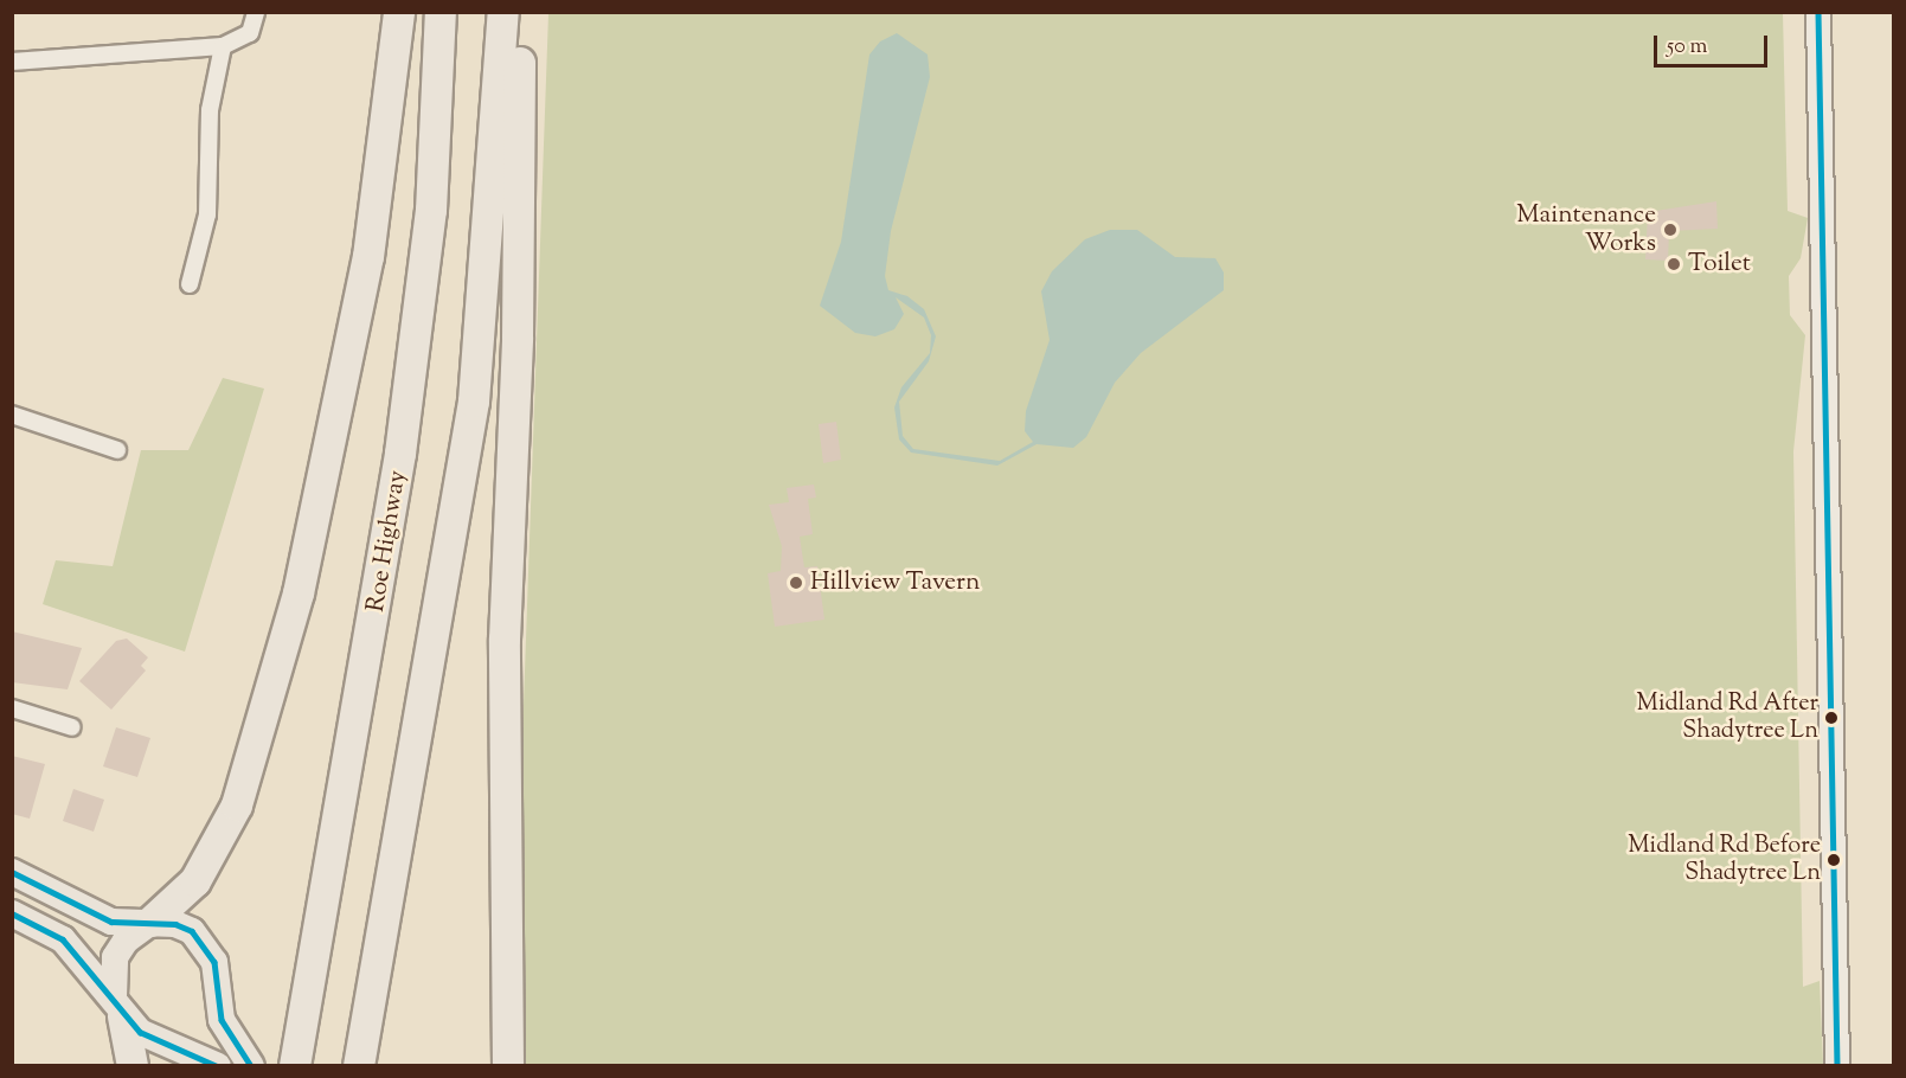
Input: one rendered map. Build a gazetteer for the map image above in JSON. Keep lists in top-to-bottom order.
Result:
{
  "streets": {
    "highway": ["Roe Highway"]
  },
  "places": [
    "Maintenance Works",
    "Toilet",
    "Hillview Tavern",
    "Midland Rd After Shadytree Ln",
    "Midland Rd Before Shadytree Ln"
  ],
  "scale_bar": "50 m"
}
